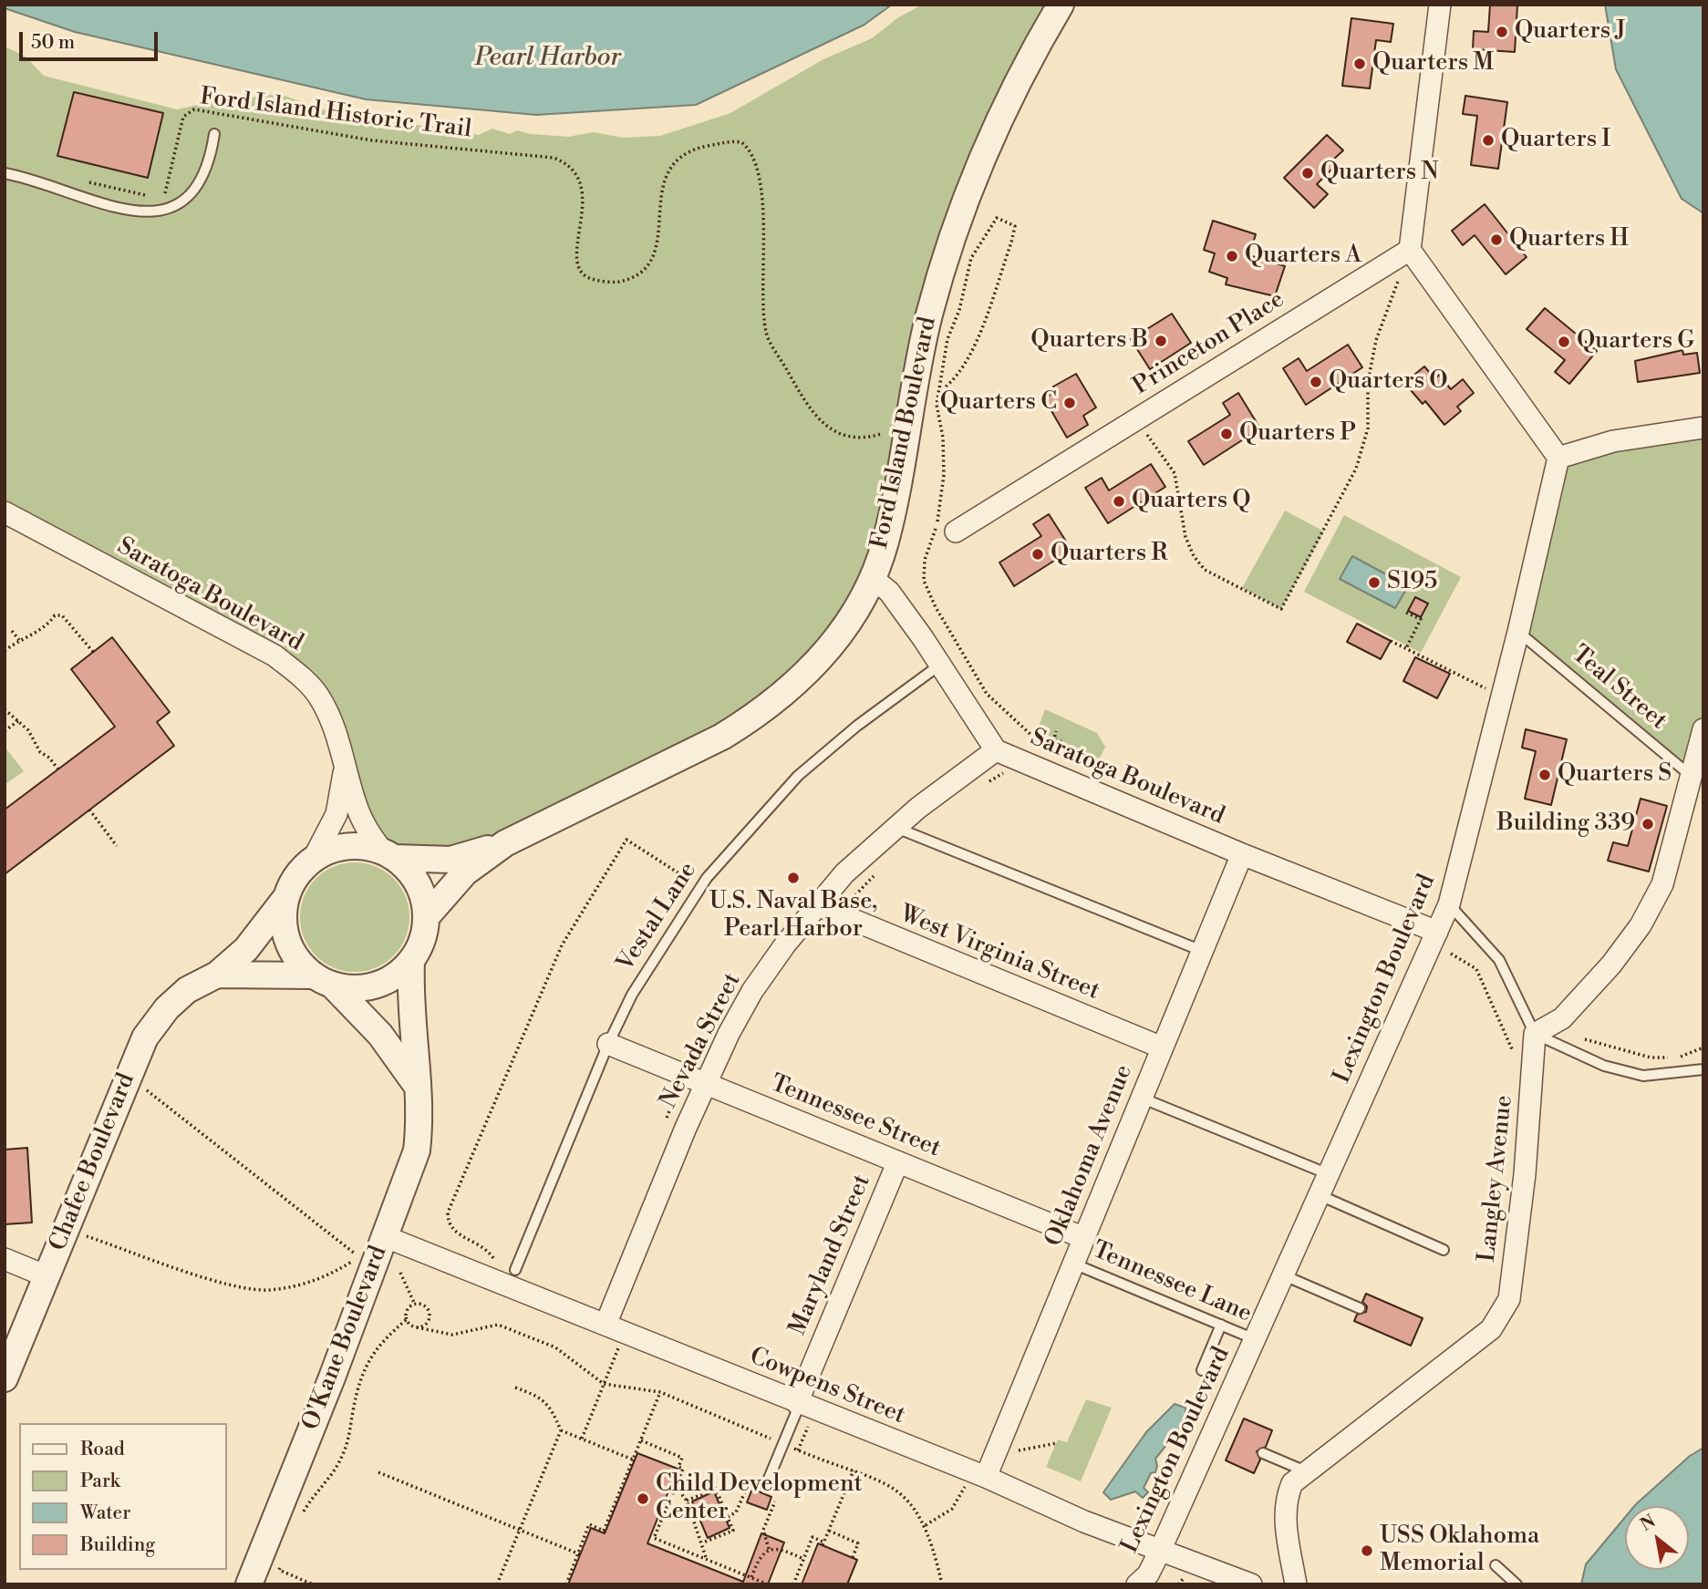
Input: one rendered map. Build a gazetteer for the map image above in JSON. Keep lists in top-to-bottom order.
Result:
{
  "streets": {
    "street": [
      "Princeton Place",
      "Ford Island Boulevard",
      "Saratoga Boulevard",
      "West Virginia Street",
      "Lexington Boulevard",
      "Nevada Street",
      "Tennessee Street",
      "Oklahoma Avenue",
      "Chafee Boulevard",
      "Langley Avenue",
      "Maryland Street",
      "O'Kane Boulevard",
      "Cowpens Street"
    ],
    "lane": ["Teal Street", "Vestal Lane", "Tennessee Lane"],
    "path": ["Ford Island Historic Trail"]
  },
  "crossings": [
    ["Ford Island Boulevard", "Saratoga Boulevard"],
    ["Ford Island Boulevard", "Chafee Boulevard"],
    ["Ford Island Boulevard", "O'Kane Boulevard"],
    ["Saratoga Boulevard", "Vestal Lane"],
    ["Saratoga Boulevard", "Lexington Boulevard"],
    ["Saratoga Boulevard", "Nevada Street"],
    ["Saratoga Boulevard", "Oklahoma Avenue"],
    ["Saratoga Boulevard", "Chafee Boulevard"],
    ["Saratoga Boulevard", "O'Kane Boulevard"],
    ["Teal Street", "Lexington Boulevard"],
    ["Vestal Lane", "Tennessee Street"],
    ["West Virginia Street", "Nevada Street"],
    ["West Virginia Street", "Oklahoma Avenue"],
    ["Lexington Boulevard", "Tennessee Lane"],
    ["Lexington Boulevard", "Cowpens Street"],
    ["Nevada Street", "Tennessee Street"],
    ["Nevada Street", "Cowpens Street"],
    ["Tennessee Street", "Oklahoma Avenue"],
    ["Tennessee Street", "Maryland Street"],
    ["Oklahoma Avenue", "Tennessee Lane"],
    ["Oklahoma Avenue", "Cowpens Street"],
    ["Chafee Boulevard", "O'Kane Boulevard"],
    ["Maryland Street", "Cowpens Street"],
    ["O'Kane Boulevard", "Cowpens Street"]
  ],
  "water": ["Pearl Harbor"],
  "places": [
    "Quarters J",
    "Quarters M",
    "Quarters I",
    "Quarters N",
    "Quarters H",
    "Quarters A",
    "Quarters B",
    "Quarters G",
    "Quarters O",
    "Quarters C",
    "Quarters P",
    "Quarters Q",
    "Quarters R",
    "S195",
    "Quarters S",
    "Building 339",
    "U.S. Naval Base, Pearl Harbor",
    "Child Development Center",
    "USS Oklahoma Memorial"
  ],
  "legend": [
    "Road",
    "Park",
    "Water",
    "Building"
  ],
  "scale_bar": "50 m",
  "north": "top left"
}
